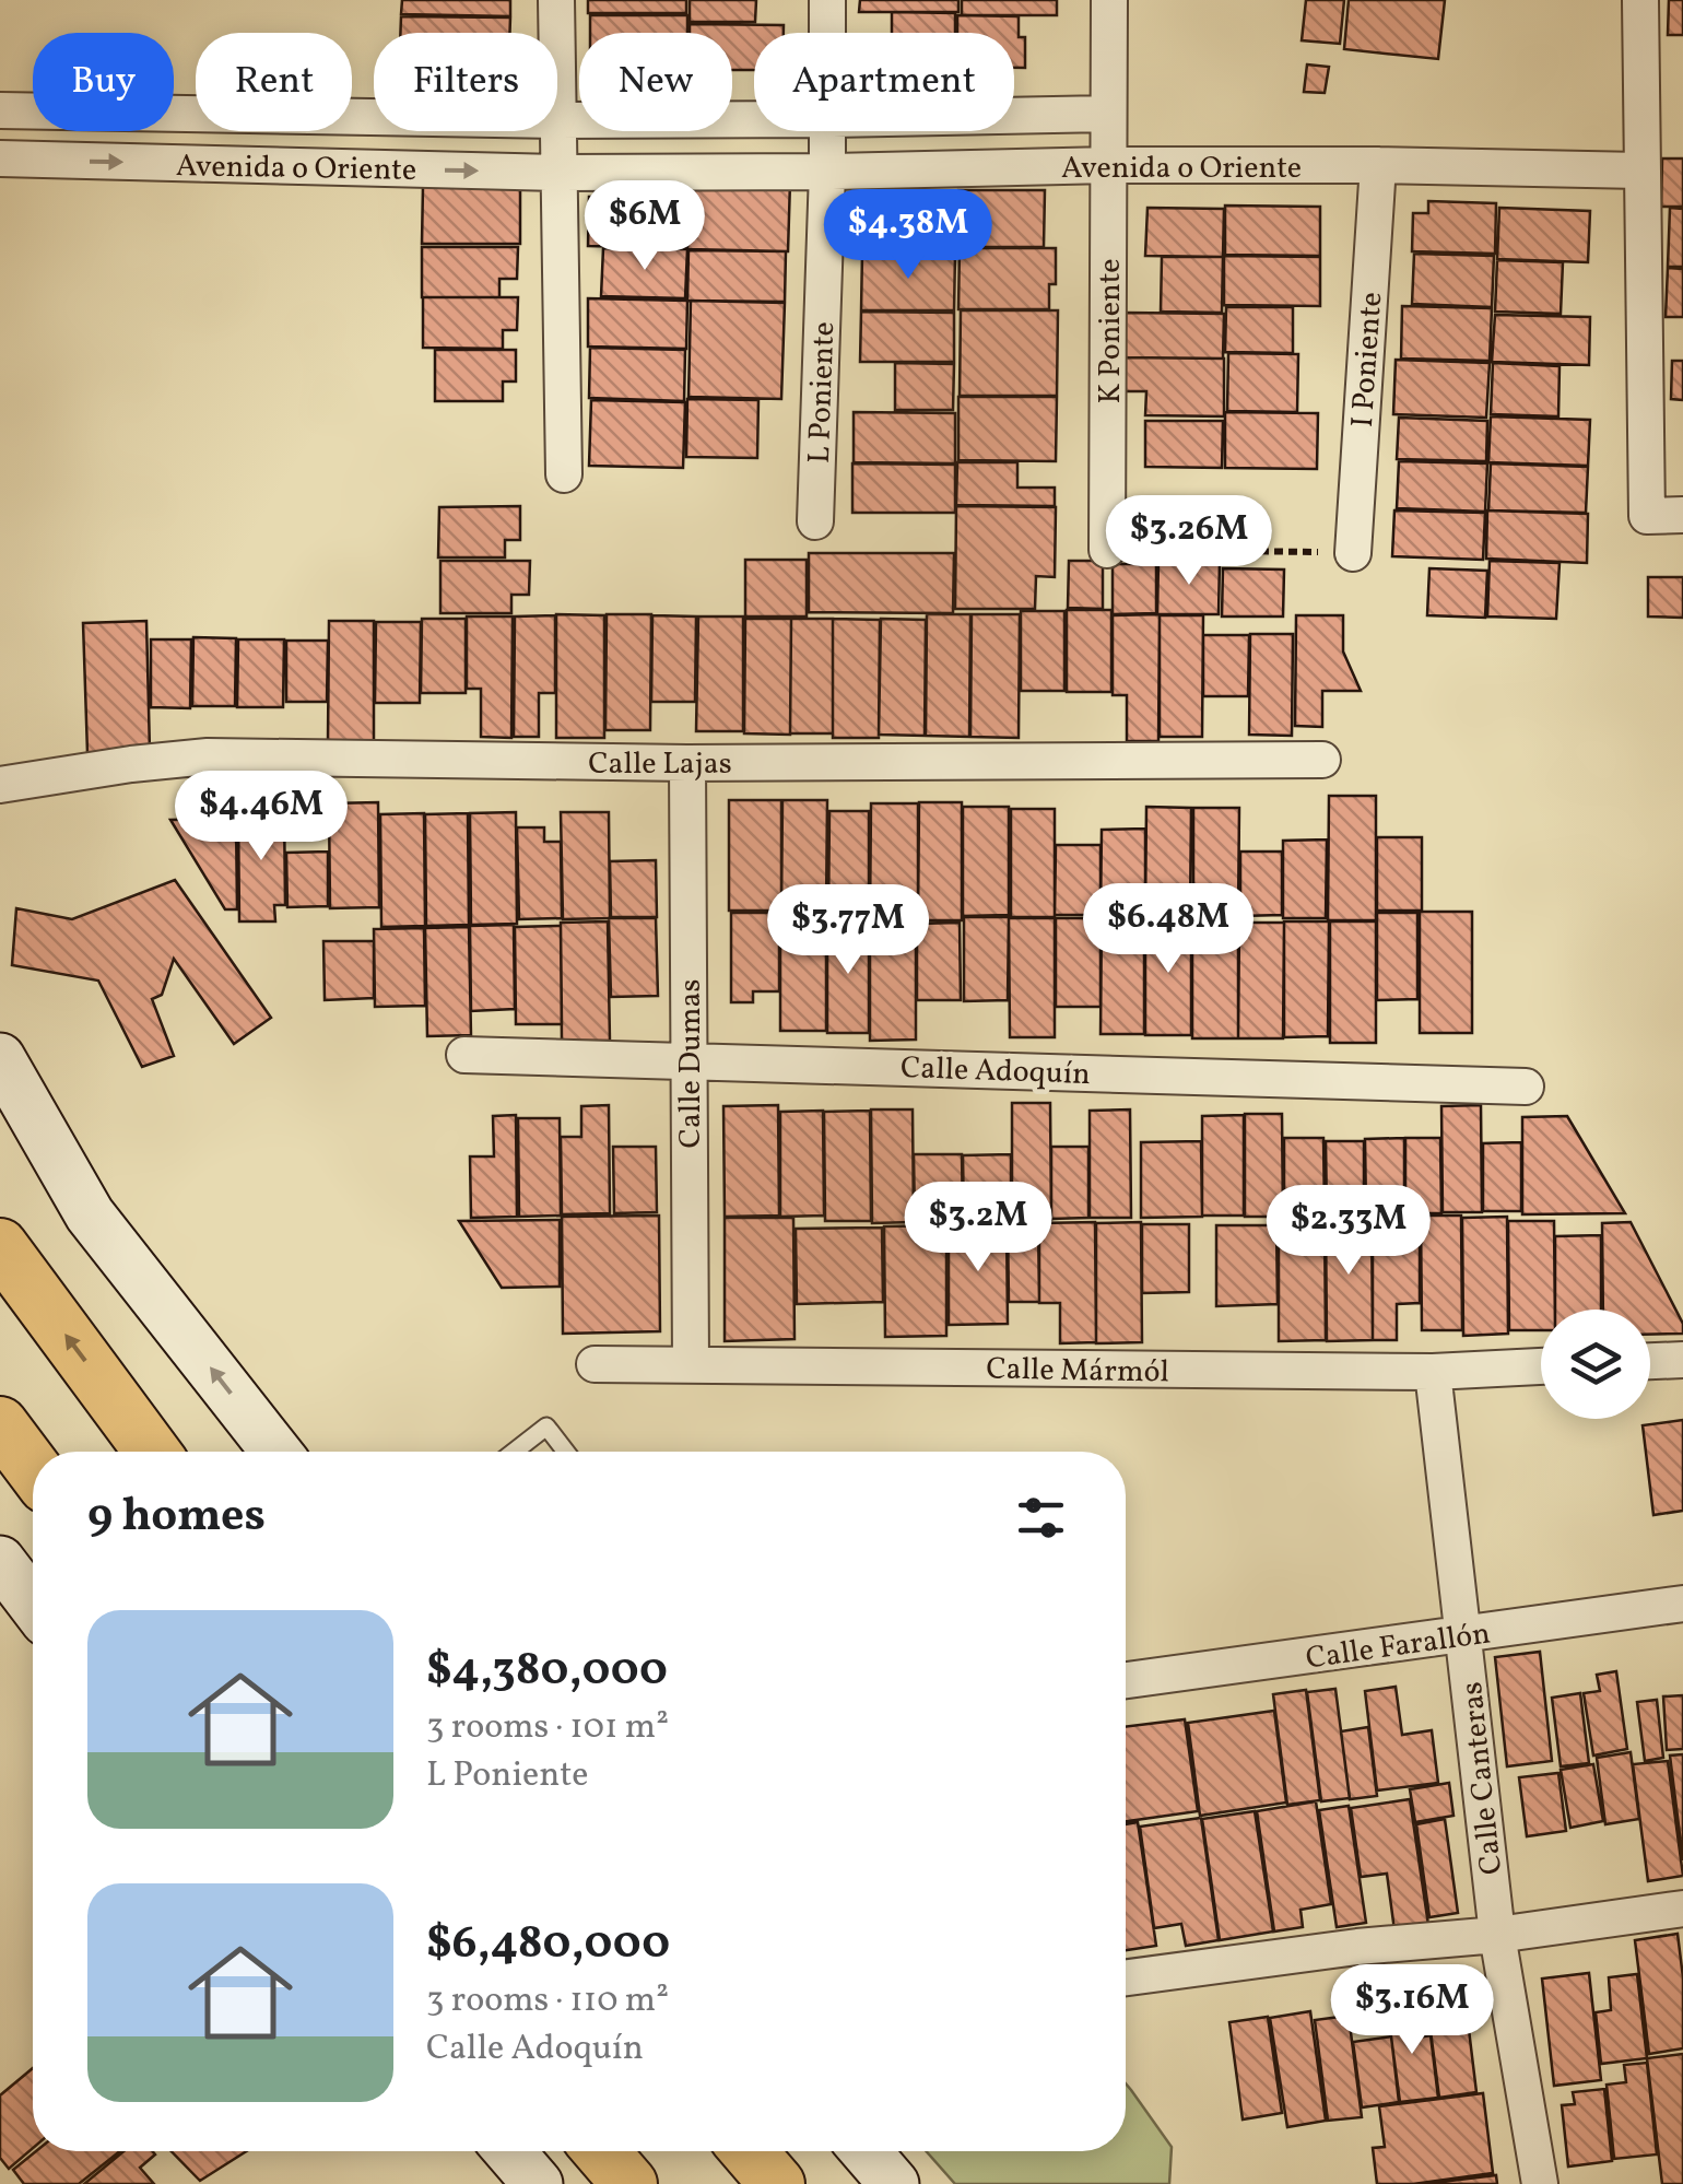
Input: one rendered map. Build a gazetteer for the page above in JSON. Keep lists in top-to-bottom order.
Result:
{
  "streets": {
    "street": [
      "Avenida o Oriente",
      "K Poniente",
      "I Poniente",
      "L Poniente",
      "Calle Lajas",
      "Calle Dumas",
      "Calle Adoquín",
      "Calle Mármól",
      "Calle Farallón",
      "Calle Canteras"
    ]
  },
  "crossings": [
    ["Avenida o Oriente", "K Poniente"],
    ["Avenida o Oriente", "I Poniente"],
    ["Avenida o Oriente", "L Poniente"],
    ["Calle Lajas", "Calle Dumas"],
    ["Calle Dumas", "Calle Adoquín"],
    ["Calle Dumas", "Calle Mármól"],
    ["Calle Mármól", "Calle Canteras"],
    ["Calle Farallón", "Calle Canteras"]
  ],
  "page": {
    "chip": [
      "Buy",
      "Rent",
      "Filters",
      "New",
      "Apartment"
    ],
    "price": [
      "$6M",
      "$4.38M",
      "$3.26M",
      "$4.46M",
      "$6.48M",
      "$3.77M",
      "$3.2M",
      "$2.33M",
      "$3.16M"
    ],
    "heading": "9 homes",
    "list": [
      {
        "name": "$4,380,000",
        "note": "3 rooms · 101 m² · L Poniente"
      },
      {
        "name": "$6,480,000",
        "note": "3 rooms · 110 m² · Calle Adoquín"
      }
    ]
  }
}
